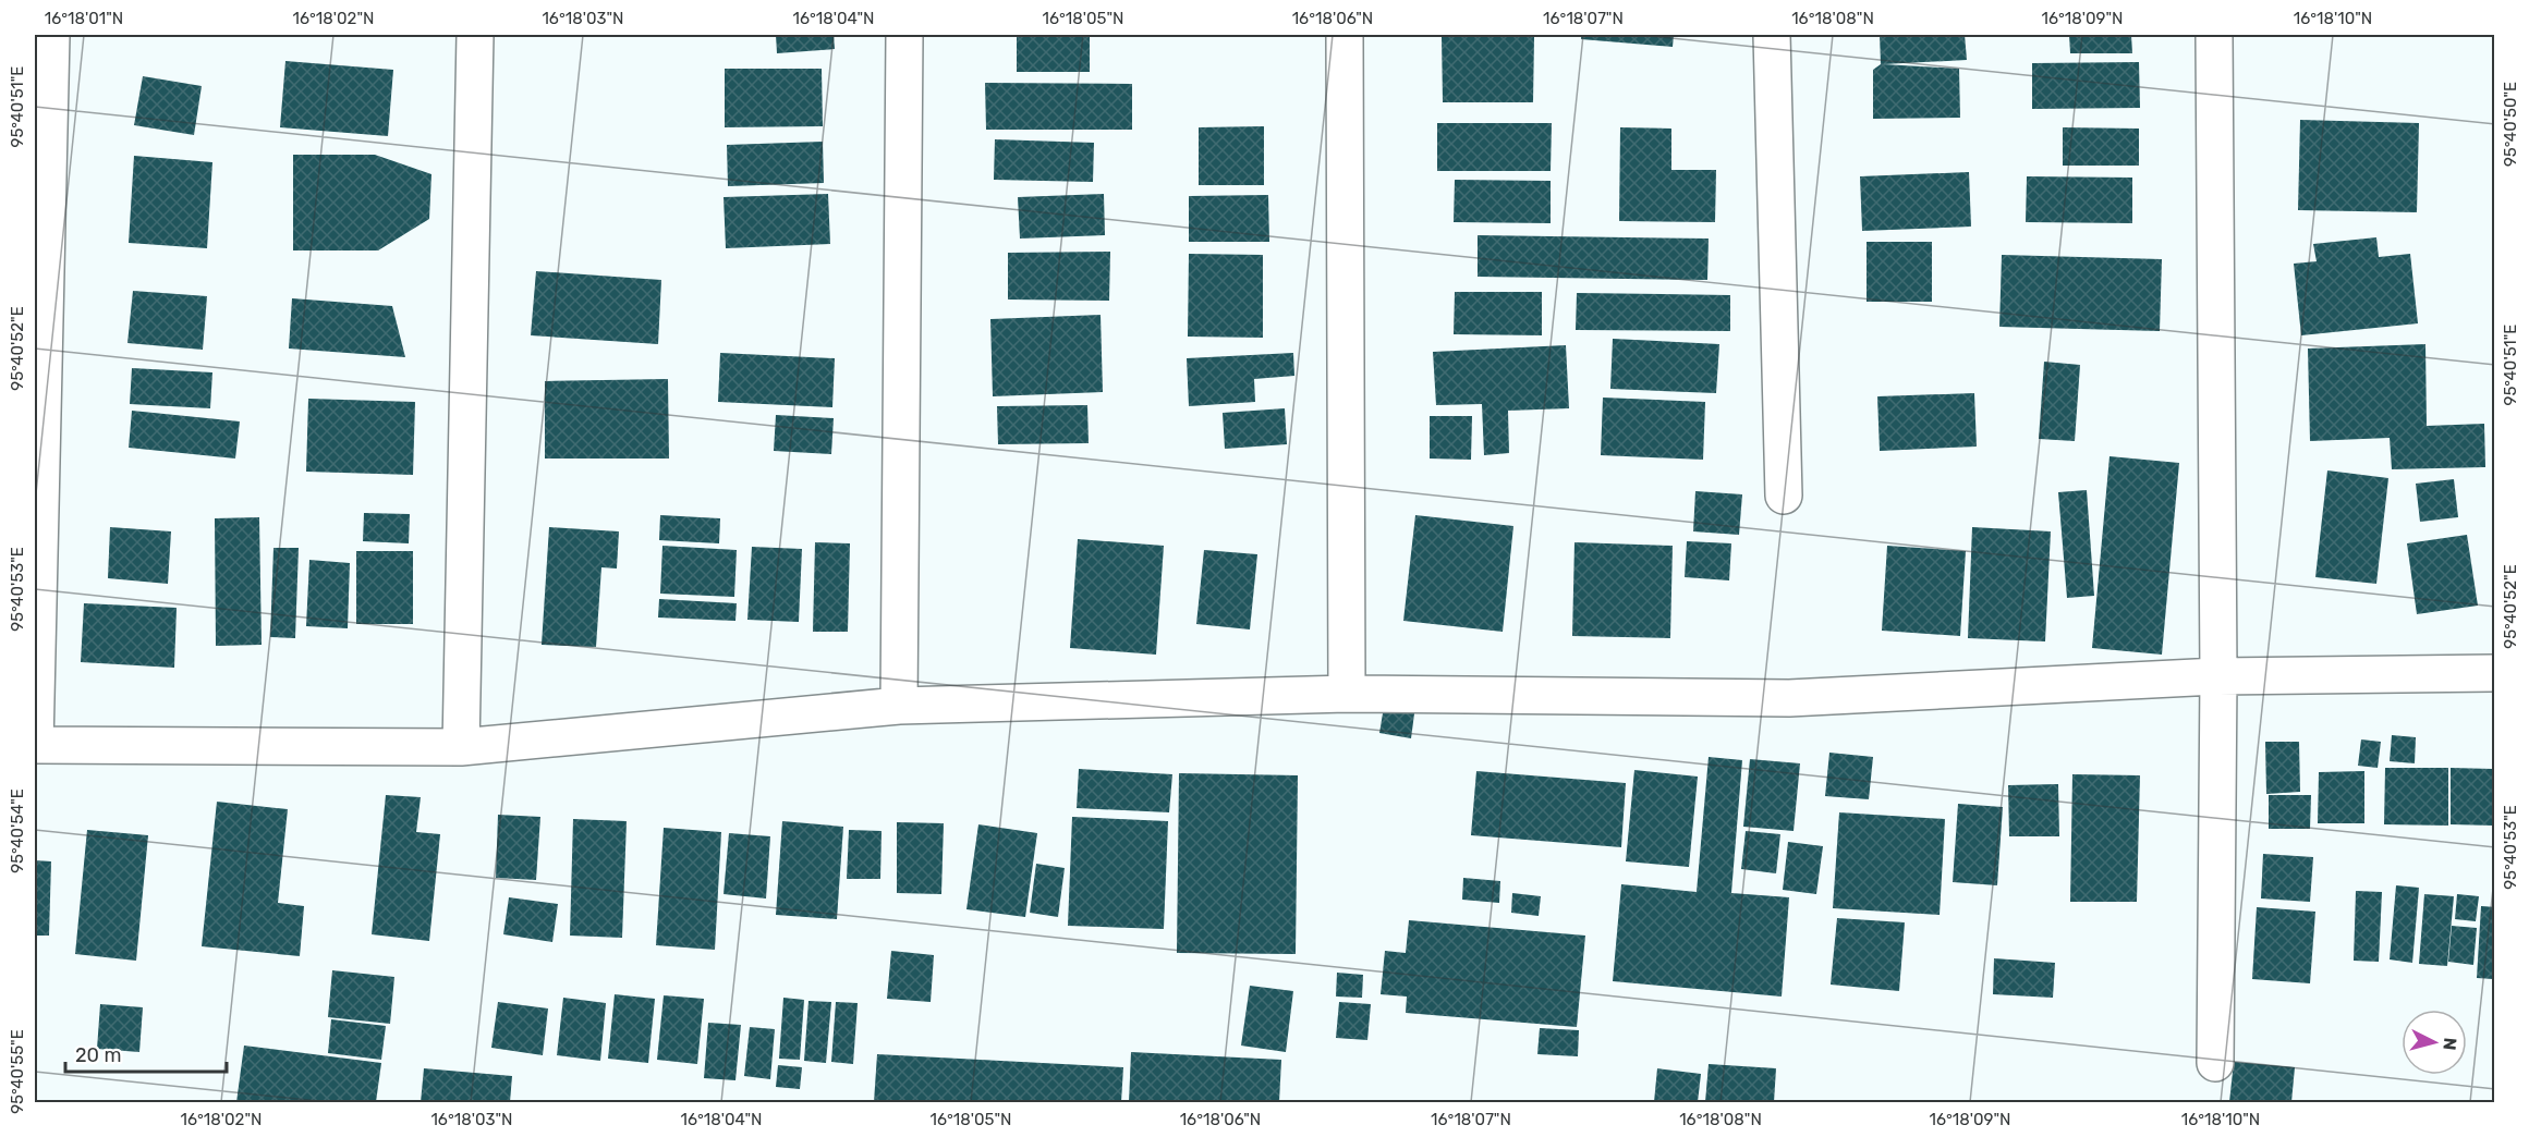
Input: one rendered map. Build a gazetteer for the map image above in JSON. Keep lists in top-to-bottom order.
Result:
{
  "scale_bar": "20 m",
  "north": "right",
  "coordinates": [
    "16°18'01\"N",
    "16°18'02\"N",
    "16°18'03\"N",
    "16°18'04\"N",
    "16°18'05\"N",
    "16°18'06\"N",
    "16°18'07\"N",
    "16°18'08\"N",
    "16°18'09\"N",
    "16°18'10\"N",
    "95°40'51\"E",
    "95°40'50\"E",
    "95°40'52\"E",
    "95°40'53\"E",
    "95°40'54\"E",
    "95°40'55\"E"
  ]
}
